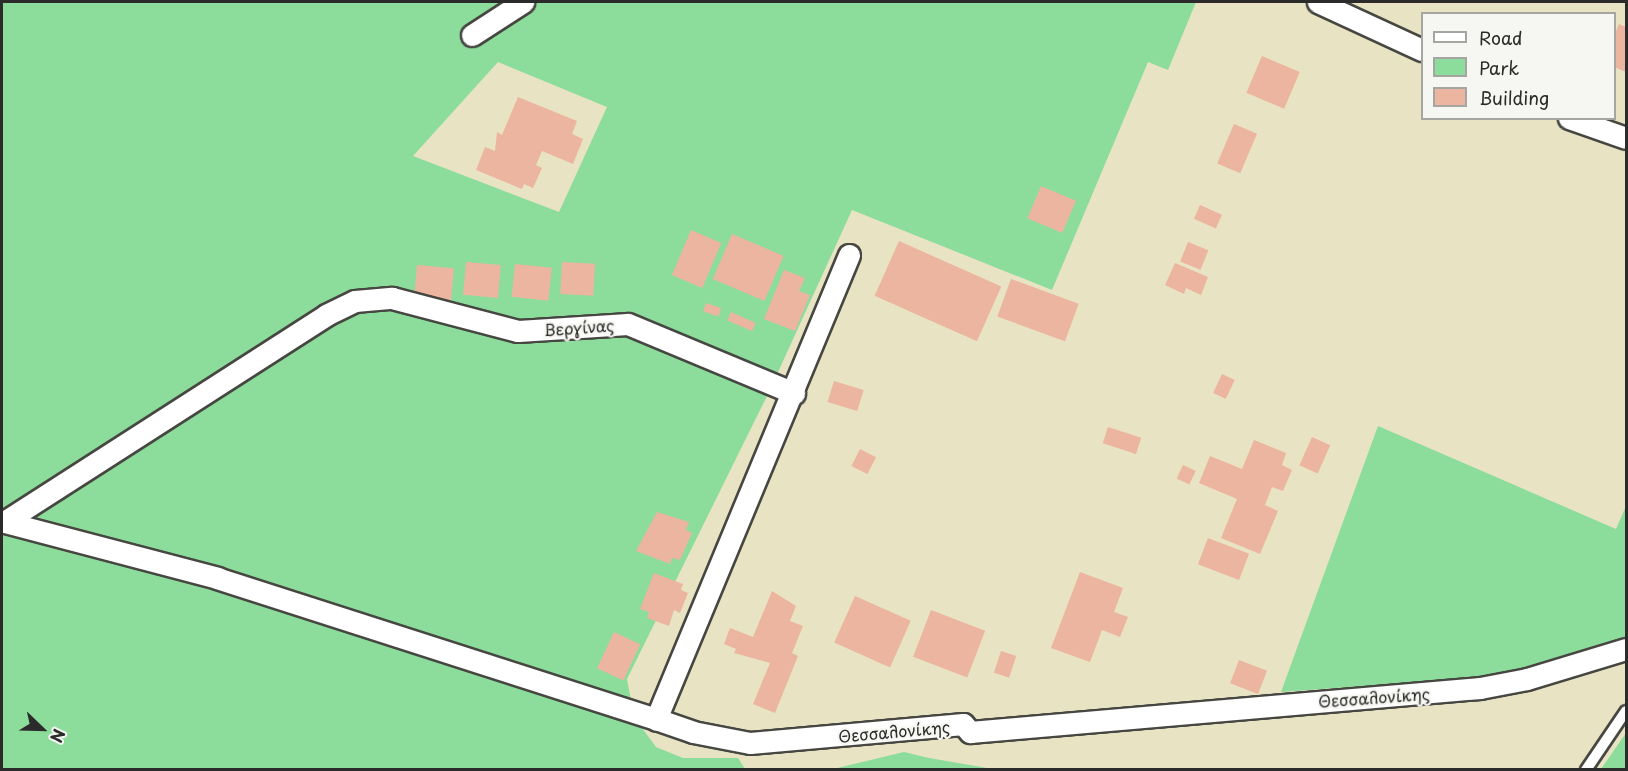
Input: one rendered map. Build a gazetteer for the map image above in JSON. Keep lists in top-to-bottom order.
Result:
{
  "streets": {
    "street": ["Βεργίνας", "Θεσσαλονίκης"]
  },
  "legend": ["Road", "Park", "Building"],
  "north": "bottom right"
}
